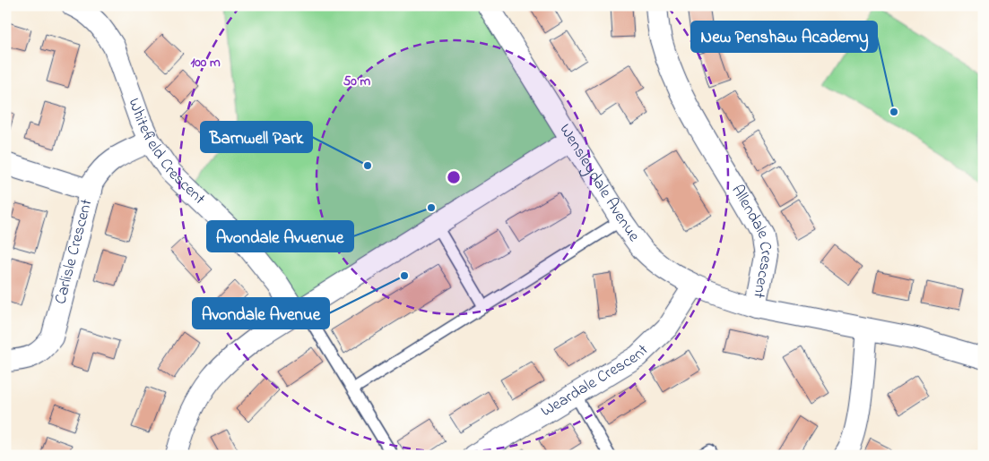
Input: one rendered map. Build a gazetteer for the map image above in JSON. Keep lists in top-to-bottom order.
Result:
{
  "streets": {
    "street": [
      "Whitefield Crescent",
      "Wensleydale Avenue",
      "Allendale Crescent",
      "Carlisle Crescent",
      "Weardale Crescent"
    ]
  },
  "crossings": [
    ["Whitefield Crescent", "Carlisle Crescent"],
    ["Wensleydale Avenue", "Allendale Crescent"],
    ["Wensleydale Avenue", "Weardale Crescent"]
  ],
  "places": [
    "New Penshaw Academy",
    "Barnwell Park",
    "Avondale Avuenue",
    "Avondale Avenue"
  ],
  "rings": ["100 m", "50 m"]
}
